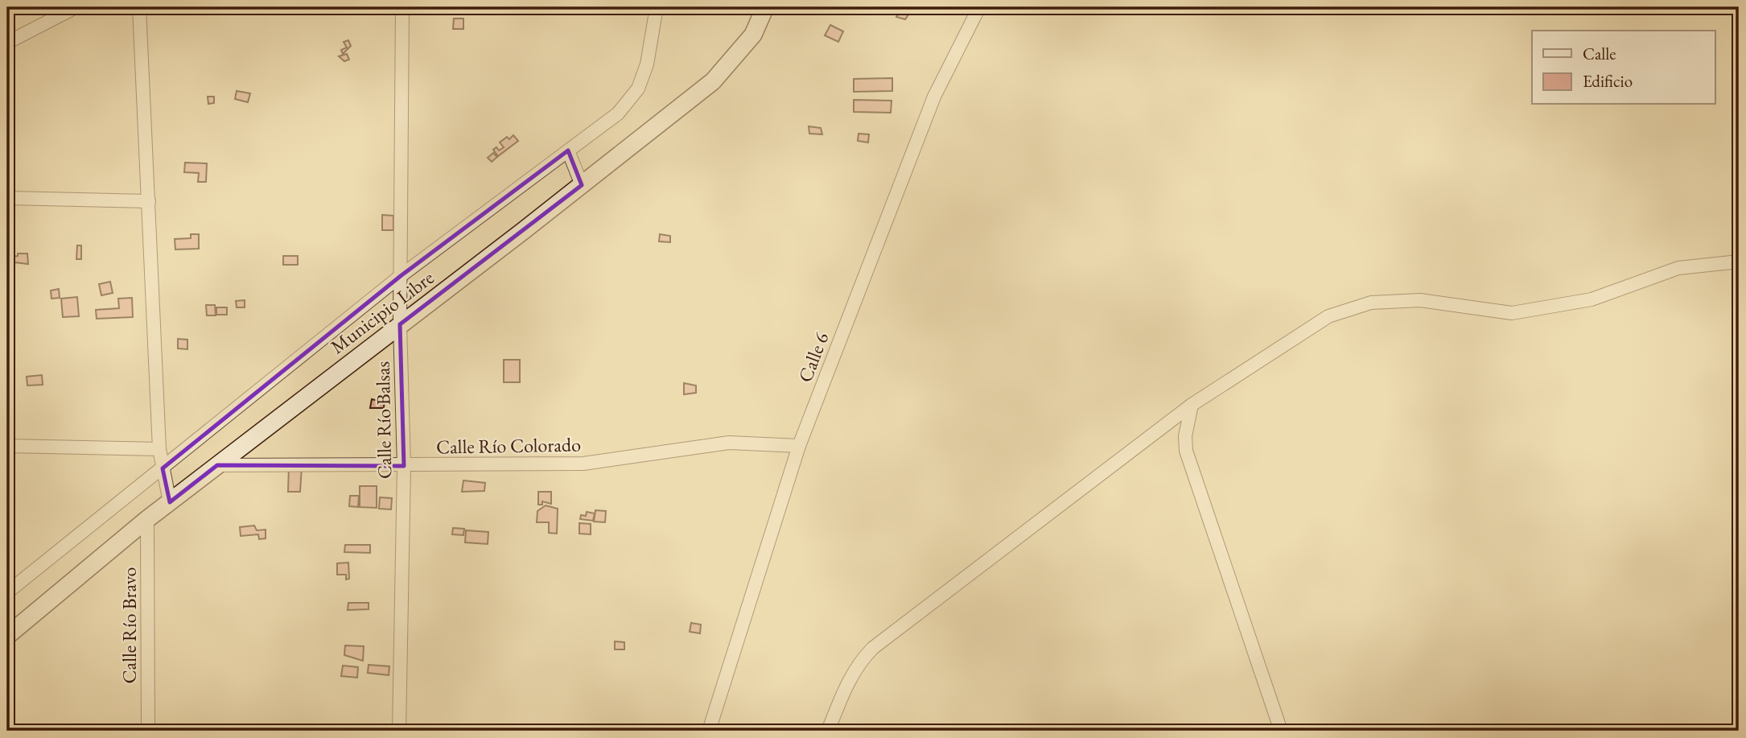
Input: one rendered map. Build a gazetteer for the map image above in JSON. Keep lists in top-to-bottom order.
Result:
{
  "streets": {
    "street": [
      "Municipio Libre",
      "Calle 6",
      "Calle Río Balsas",
      "Calle Río Colorado",
      "Calle Río Bravo"
    ]
  },
  "crossings": [
    ["Municipio Libre", "Calle Río Balsas"],
    ["Municipio Libre", "Calle Río Colorado"],
    ["Municipio Libre", "Calle Río Bravo"],
    ["Calle 6", "Calle Río Colorado"],
    ["Calle Río Balsas", "Calle Río Colorado"]
  ],
  "legend": ["Calle", "Edificio"]
}
